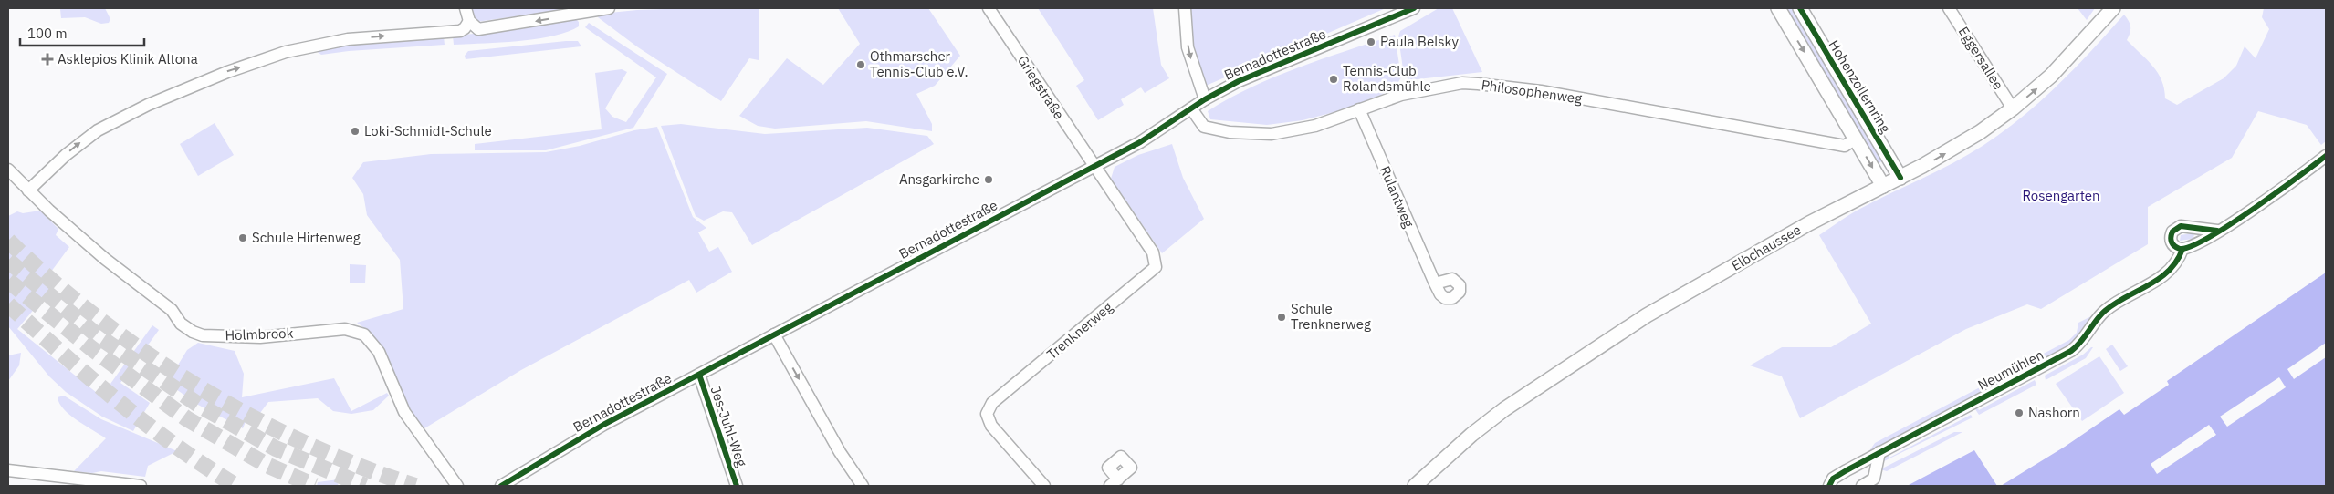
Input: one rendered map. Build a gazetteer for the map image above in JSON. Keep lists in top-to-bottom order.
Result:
{
  "streets": {
    "main road": ["Hohenzollernring", "Elbchaussee"],
    "street": [
      "Bernadottestraße",
      "Eggersallee",
      "Griegstraße",
      "Philosophenweg",
      "Rulantweg",
      "Trenknerweg",
      "Holmbrook",
      "Neumühlen",
      "Jes-Juhl-Weg"
    ]
  },
  "crossings": [
    ["Bernadottestraße", "Griegstraße"],
    ["Bernadottestraße", "Philosophenweg"],
    ["Bernadottestraße", "Trenknerweg"],
    ["Bernadottestraße", "Jes-Juhl-Weg"],
    ["Eggersallee", "Elbchaussee"],
    ["Hohenzollernring", "Elbchaussee"],
    ["Griegstraße", "Trenknerweg"],
    ["Philosophenweg", "Rulantweg"]
  ],
  "parks": ["Rosengarten"],
  "places": {
    "other": [
      "Paula Belsky",
      "Othmarscher Tennis-Club e.V.",
      "Tennis-Club Rolandsmühle",
      "Loki-Schmidt-Schule",
      "Ansgarkirche",
      "Schule Hirtenweg",
      "Schule Trenknerweg",
      "Nashorn"
    ],
    "health": ["Asklepios Klinik Altona"]
  },
  "scale_bar": "100 m"
}
